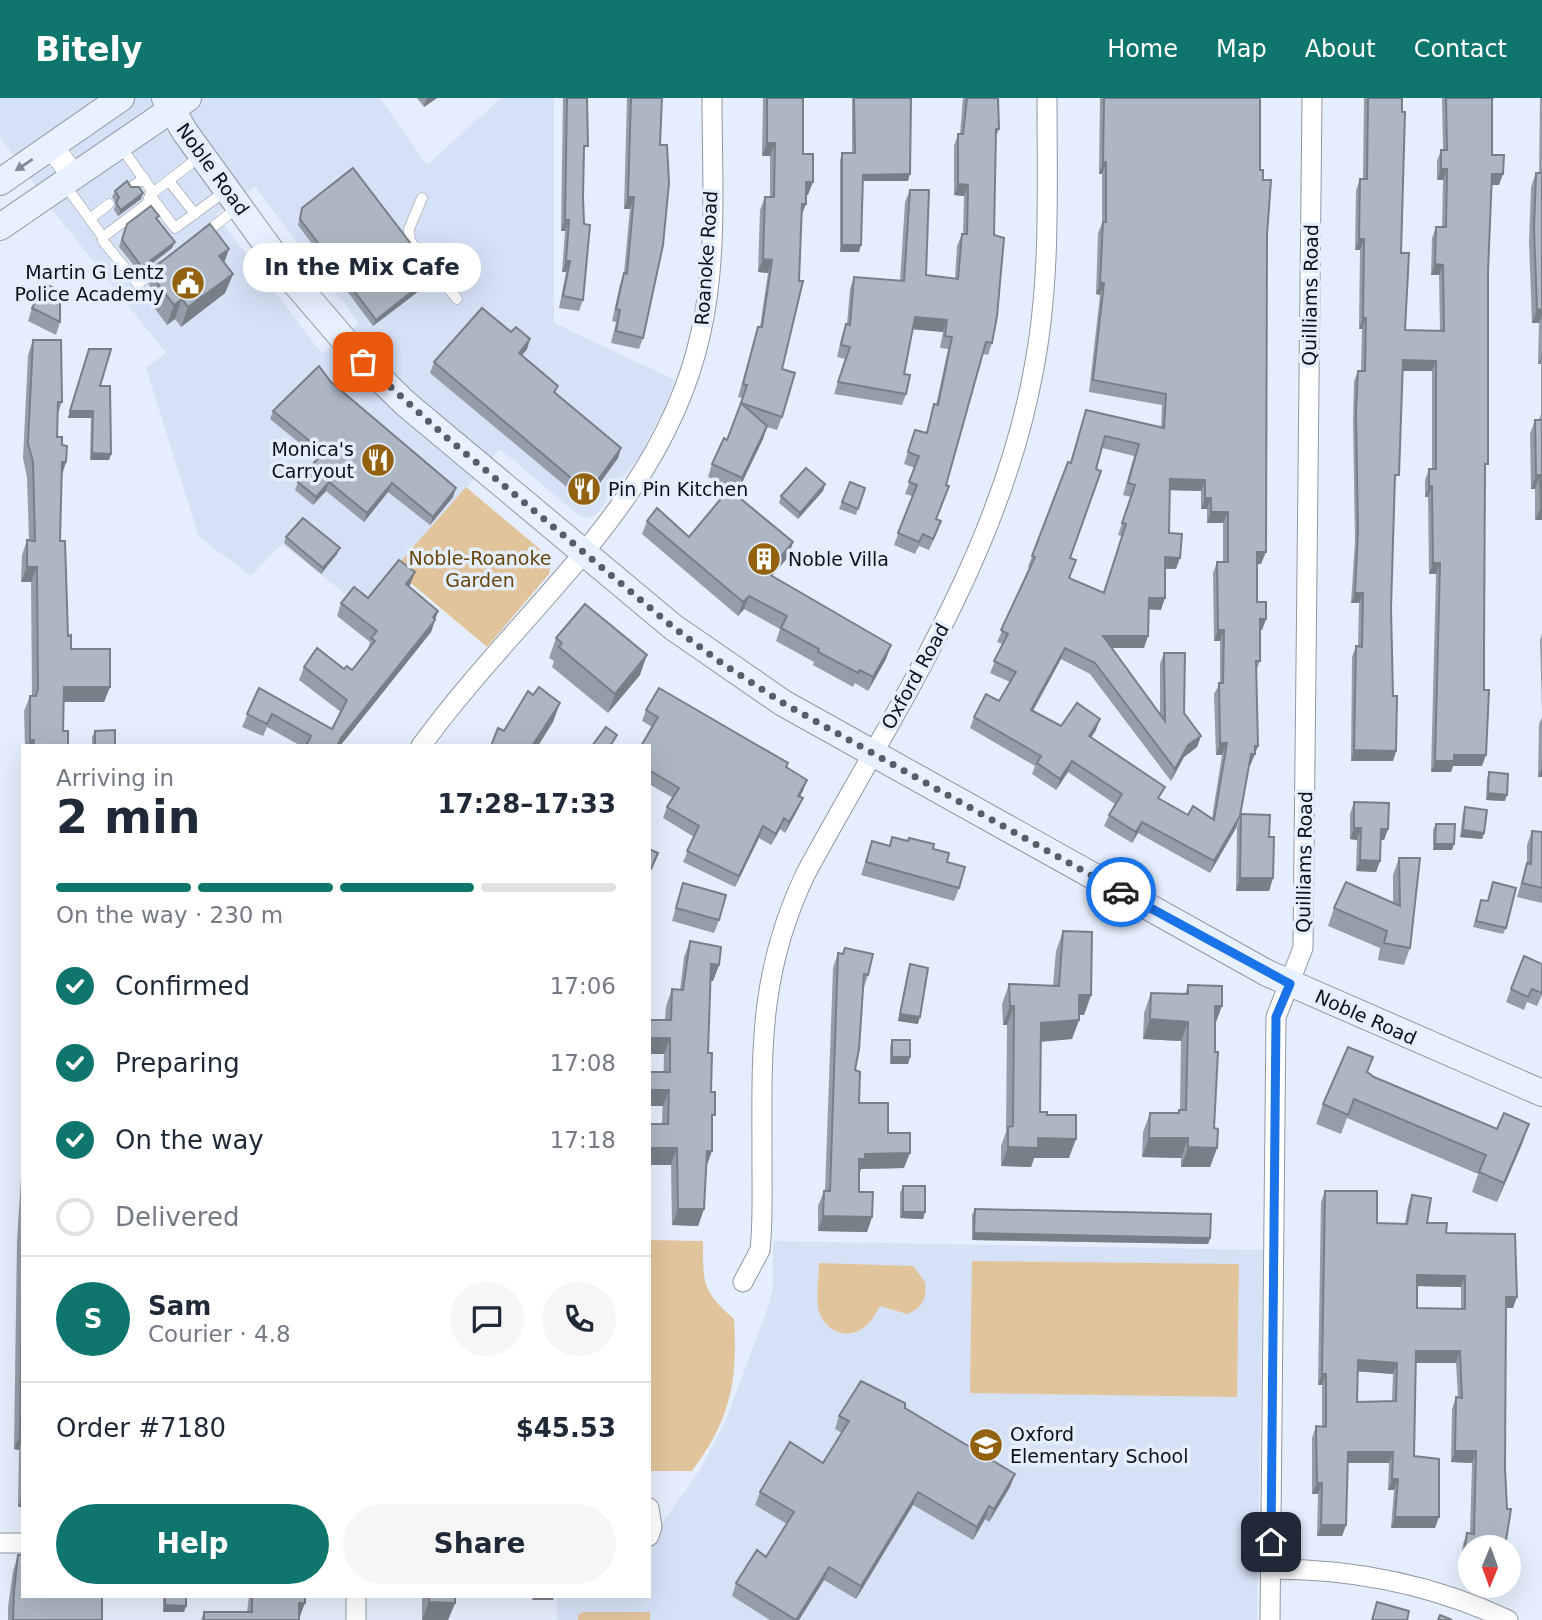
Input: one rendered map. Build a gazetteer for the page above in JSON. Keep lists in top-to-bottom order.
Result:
{
  "streets": {
    "main road": ["Noble Road"],
    "street": ["Roanoke Road", "Quilliams Road", "Oxford Road"]
  },
  "crossings": [
    ["Noble Road", "Roanoke Road"],
    ["Noble Road", "Quilliams Road"],
    ["Noble Road", "Oxford Road"]
  ],
  "parks": ["Noble-Roanoke Garden"],
  "places": {
    "public building": ["Martin G Lentz Police Academy"],
    "other": ["In the Mix Cafe"],
    "restaurant": ["Monica's Carryout", "Pin Pin Kitchen"],
    "building": ["Noble Villa"],
    "school or university": ["Oxford Elementary School"]
  },
  "north": "bottom",
  "page": {
    "header": "Bitely",
    "nav": [
      "Home",
      "Map",
      "About",
      "Contact"
    ],
    "bubble": "In the Mix Cafe",
    "heading": ["2 min", "Arriving in", "17:28–17:33"],
    "panel": [
      "Sam",
      "Courier · 4.8",
      "Order #7180",
      "$45.53"
    ],
    "bar": "On the way · 230 m",
    "list": [
      ["Confirmed", "17:06"],
      ["Preparing", "17:08"],
      ["On the way", "17:18"],
      "Delivered"
    ],
    "round": "S",
    "buttons": ["Help", "Share"]
  }
}
